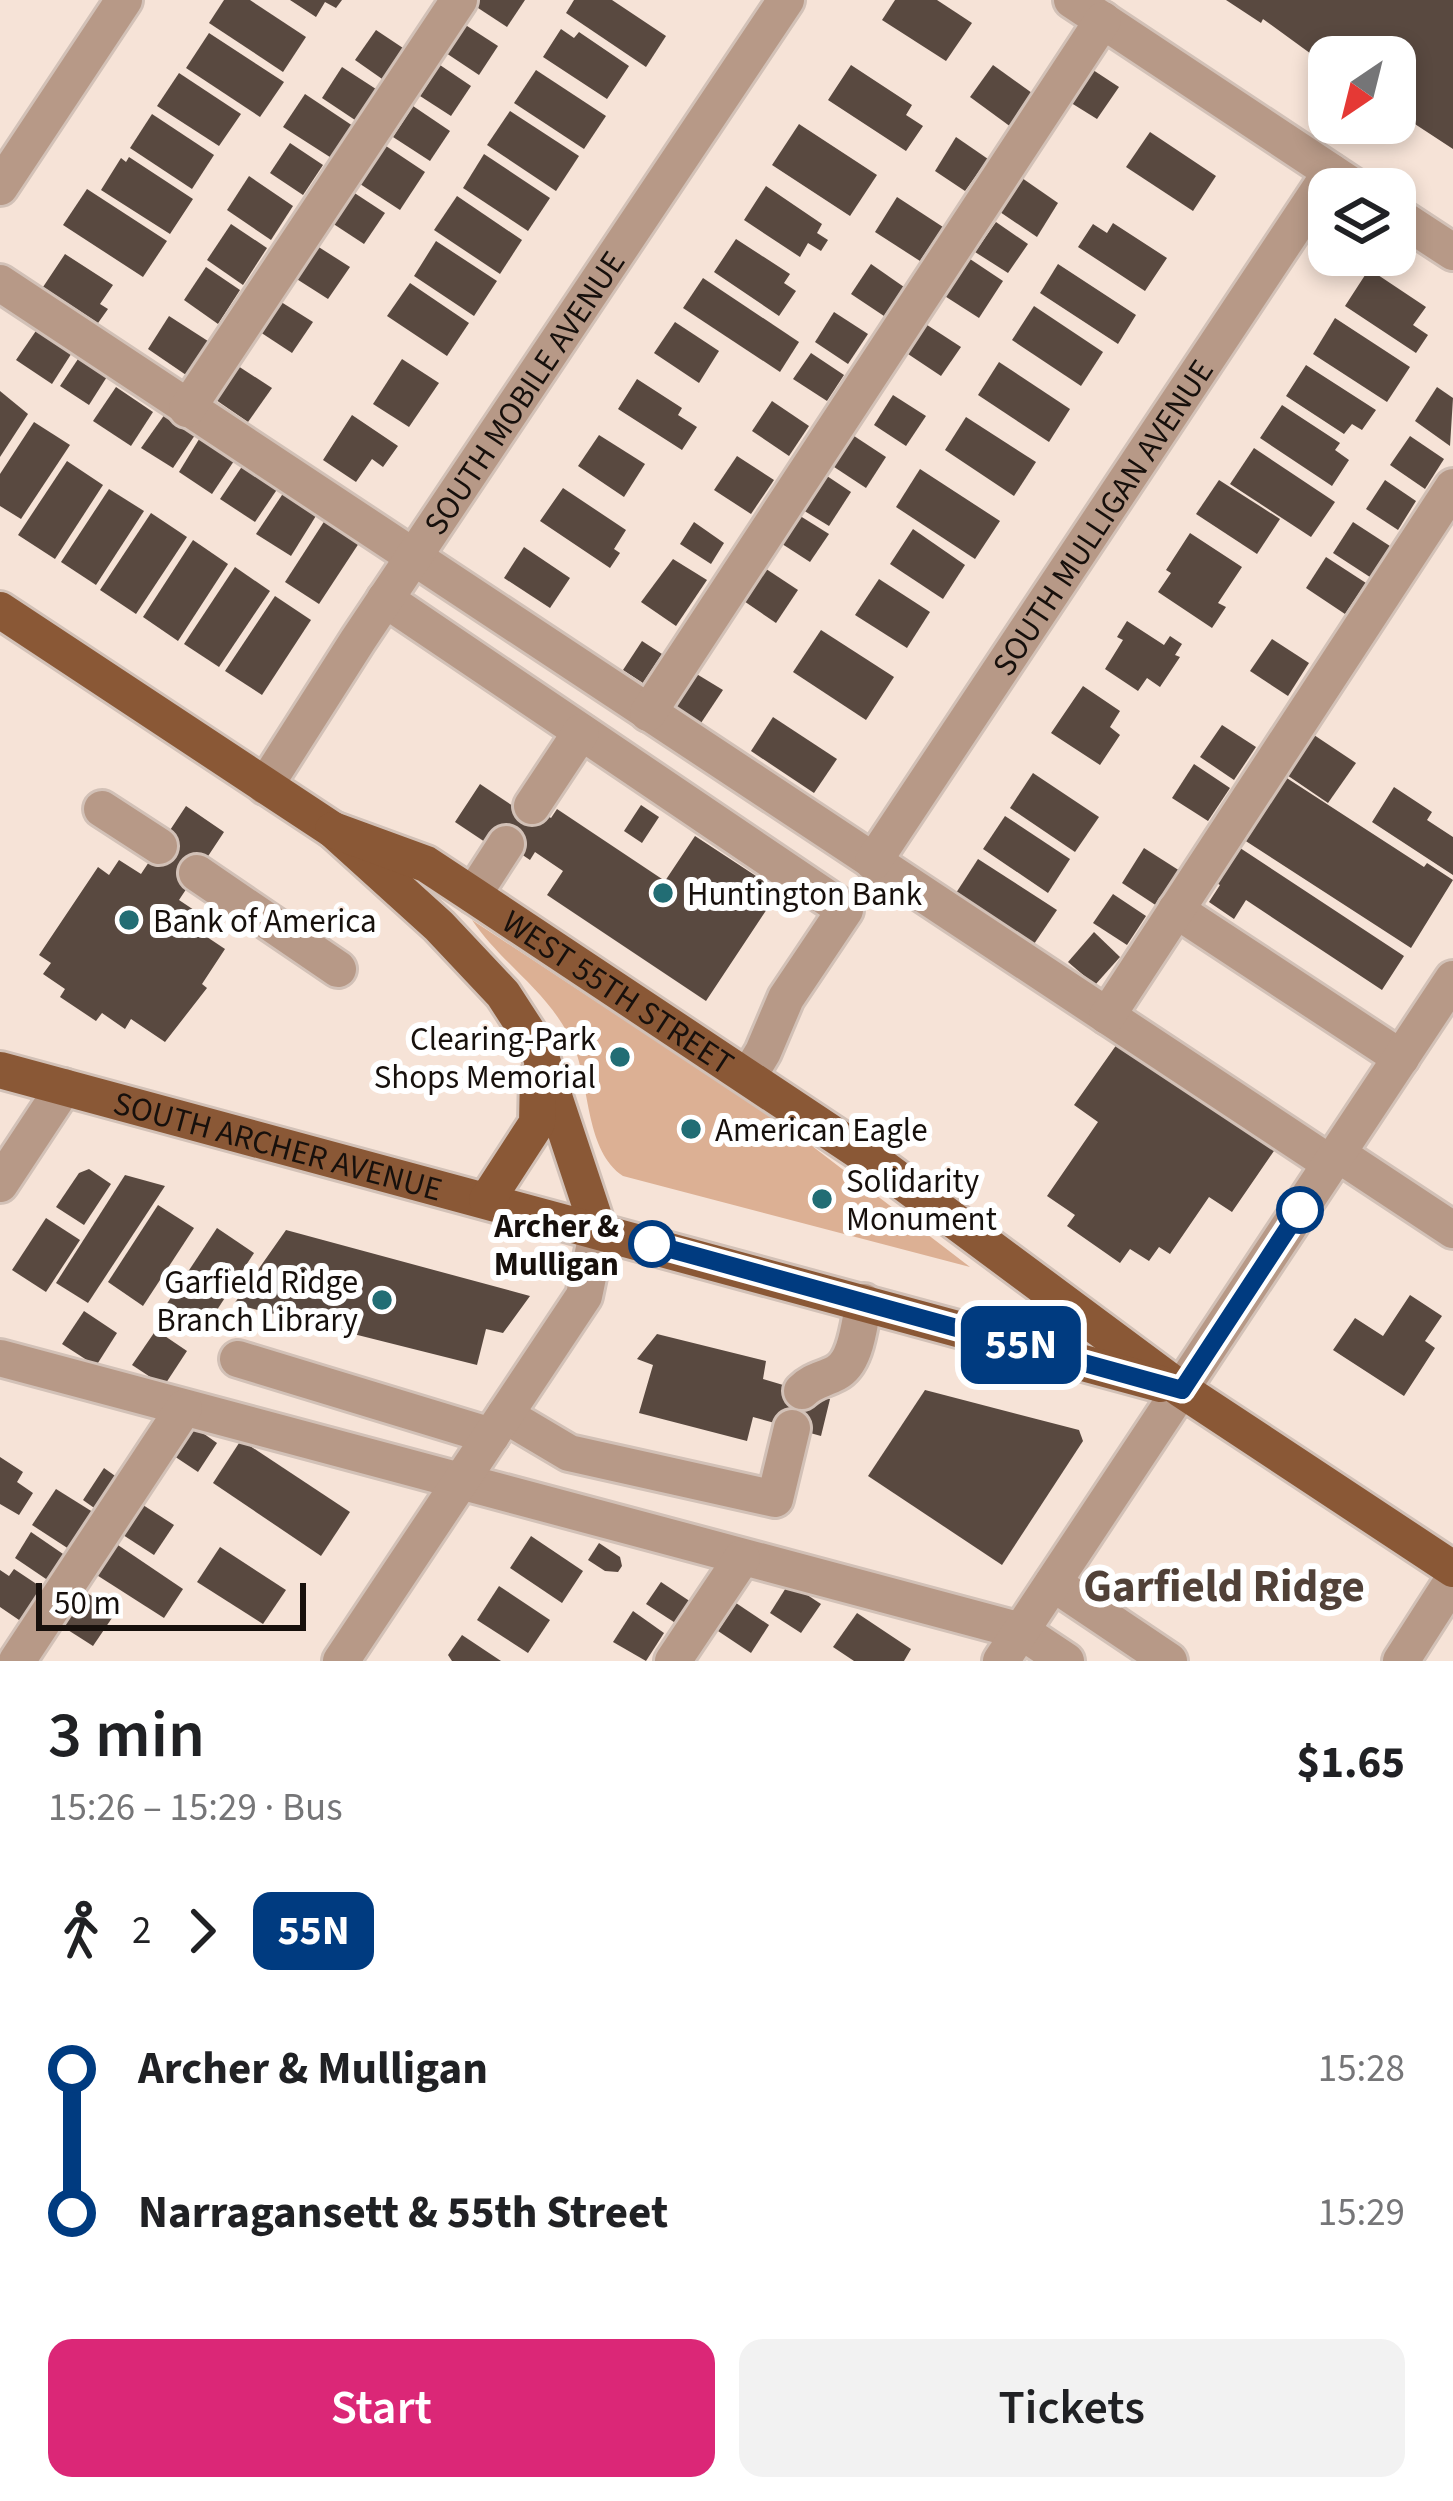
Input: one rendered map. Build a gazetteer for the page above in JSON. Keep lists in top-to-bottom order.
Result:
{
  "streets": {
    "main road": ["WEST 55TH STREET", "SOUTH ARCHER AVENUE"],
    "street": ["SOUTH MOBILE AVENUE", "SOUTH MULLIGAN AVENUE"]
  },
  "crossings": [
    ["SOUTH MOBILE AVENUE", "WEST 55TH STREET"],
    ["WEST 55TH STREET", "SOUTH ARCHER AVENUE"]
  ],
  "districts": ["Garfield Ridge"],
  "places": [
    "Huntington Bank",
    "Bank of America",
    "Clearing-Park Shops Memorial",
    "American Eagle",
    "Solidarity Monument",
    "Archer & Mulligan",
    "Garfield Ridge Branch Library"
  ],
  "lines": ["bus line 55N"],
  "scale_bar": "50 m",
  "north": "bottom left",
  "page": {
    "on_map": "55N",
    "scale": "50 m",
    "heading": ["3 min", "15:26 – 15:29 · Bus", "$1.65"],
    "legs": ["2", "55N"],
    "list": [
      {
        "name": "Archer & Mulligan",
        "value": "15:28"
      },
      {
        "name": "Narragansett & 55th Street",
        "value": "15:29"
      }
    ],
    "buttons": ["Start", "Tickets"]
  }
}
